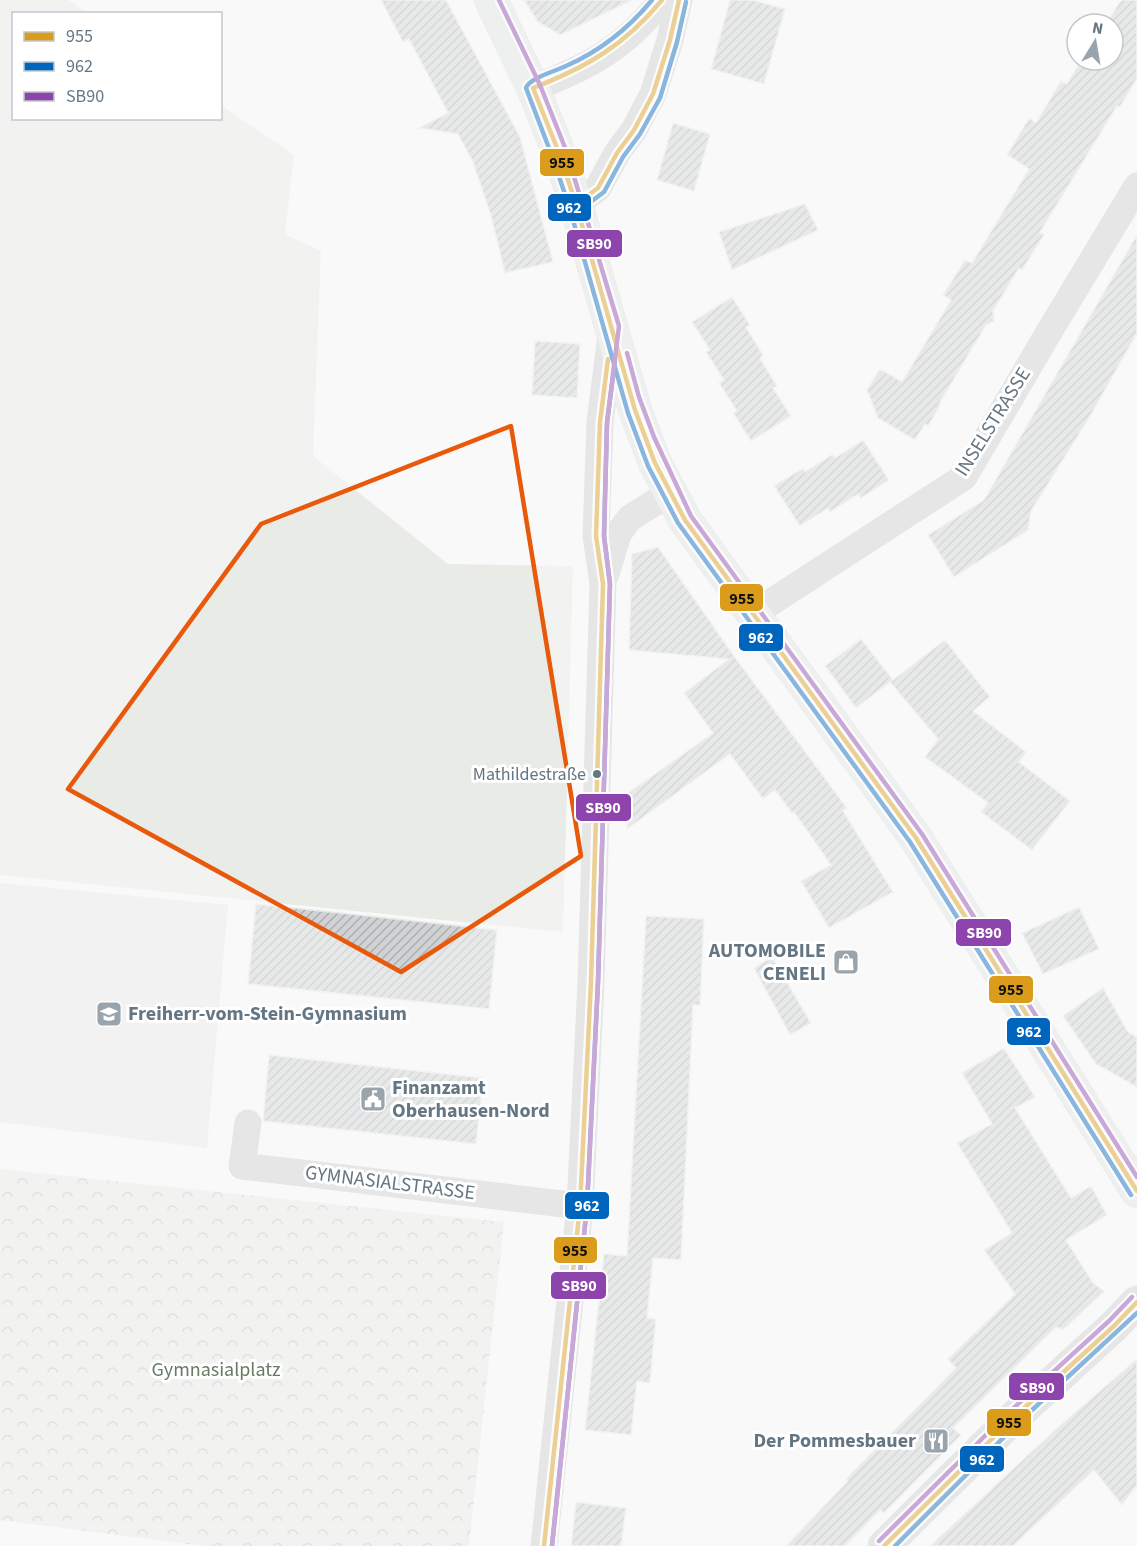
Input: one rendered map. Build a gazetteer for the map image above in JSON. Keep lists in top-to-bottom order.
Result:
{
  "streets": {
    "street": ["INSELSTRASSE", "GYMNASIALSTRASSE"]
  },
  "parks": ["Gymnasialplatz"],
  "places": {
    "other": ["Mathildestraße"],
    "shop": ["AUTOMOBILE CENELI"],
    "school or university": ["Freiherr-vom-Stein-Gymnasium"],
    "public building": ["Finanzamt Oberhausen-Nord"],
    "restaurant": ["Der Pommesbauer"]
  },
  "lines": ["transit line 955", "transit line 962", "transit line SB90"],
  "legend": ["955", "962", "SB90"],
  "north": "top"
}
